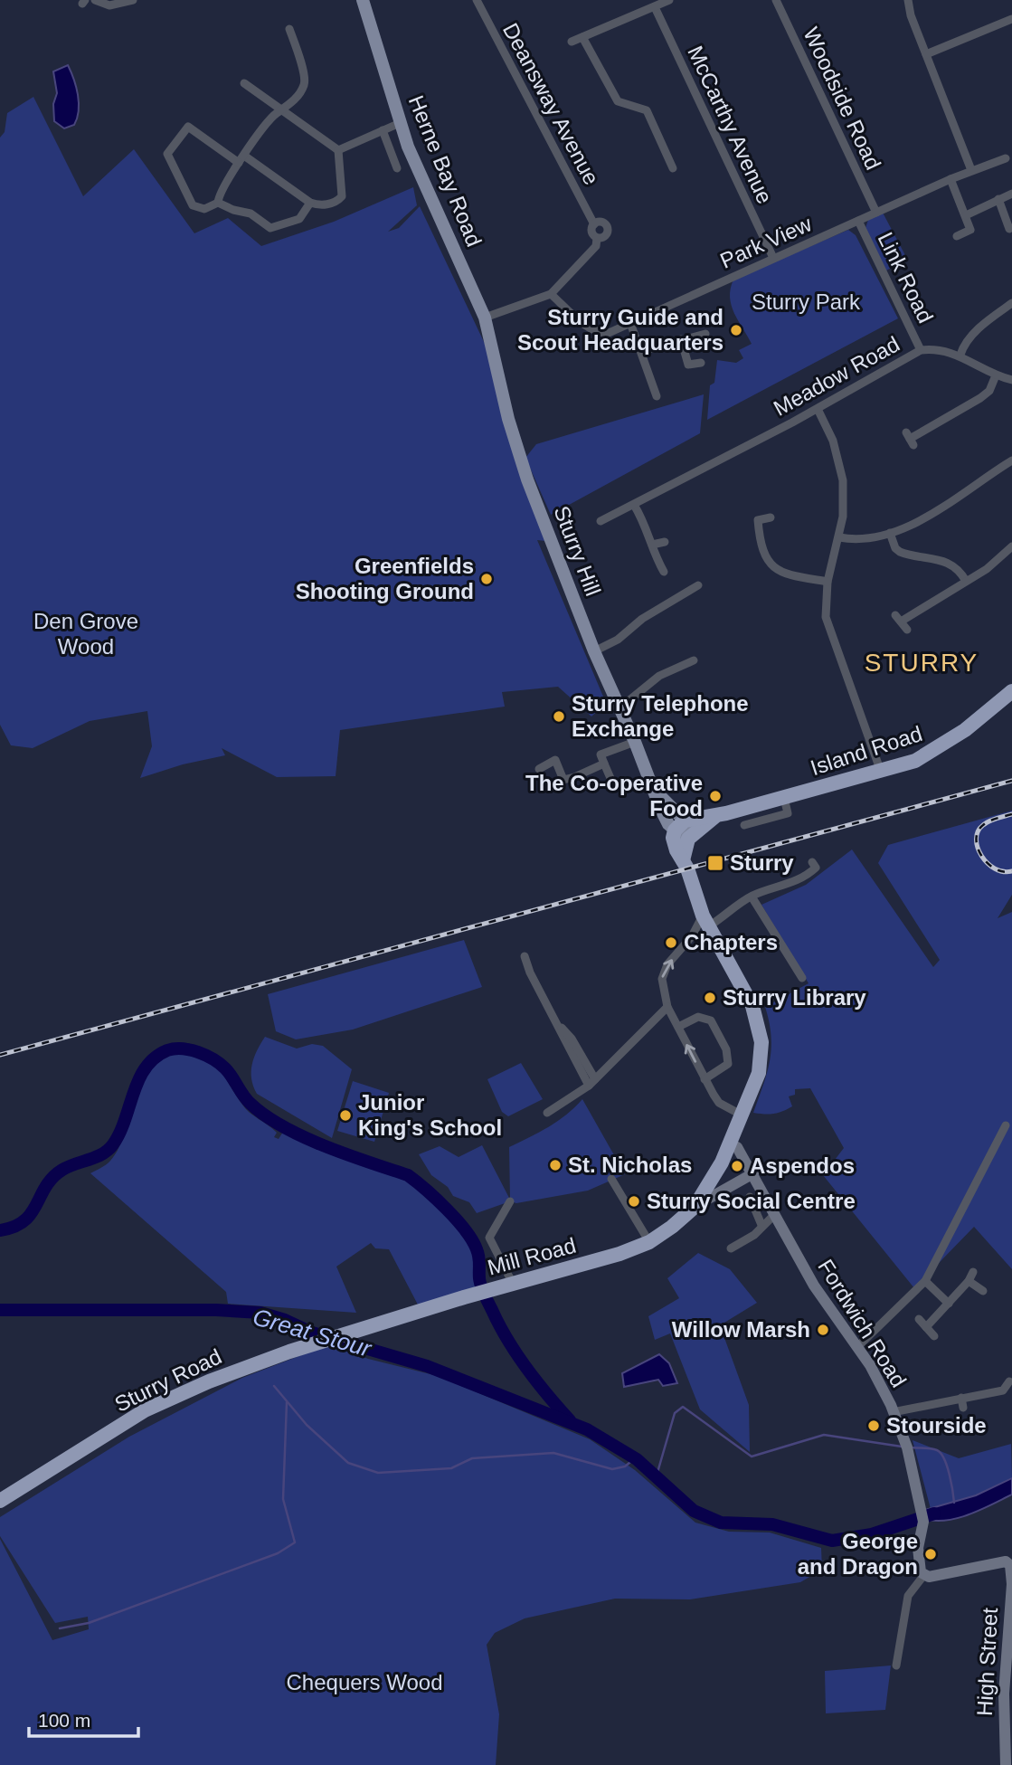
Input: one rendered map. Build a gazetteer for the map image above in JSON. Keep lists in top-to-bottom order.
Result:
{
  "streets": {
    "highway": ["Island Road", "Mill Road", "Sturry Road"],
    "main road": ["Herne Bay Road", "Sturry Hill"],
    "street": [
      "Woodside Road",
      "Deansway Avenue",
      "McCarthy Avenue",
      "Park View",
      "Link Road",
      "Meadow Road",
      "Fordwich Road",
      "High Street"
    ]
  },
  "crossings": [
    ["Woodside Road", "Park View"],
    ["McCarthy Avenue", "Park View"],
    ["Herne Bay Road", "Sturry Hill"],
    ["Park View", "Link Road"],
    ["Link Road", "Meadow Road"],
    ["Sturry Hill", "Island Road"],
    ["Sturry Hill", "Mill Road"],
    ["Island Road", "Mill Road"],
    ["Mill Road", "Fordwich Road"],
    ["Mill Road", "Sturry Road"]
  ],
  "districts": ["STURRY"],
  "water": ["Great Stour"],
  "parks": ["Sturry Park", "Den Grove Wood", "Chequers Wood"],
  "places": {
    "other": [
      "Sturry Guide and Scout Headquarters",
      "Greenfields Shooting Ground",
      "Sturry Telephone Exchange",
      "The Co-operative Food",
      "Chapters",
      "Sturry Library",
      "Junior King's School",
      "St. Nicholas",
      "Aspendos",
      "Sturry Social Centre",
      "Willow Marsh",
      "Stourside",
      "George and Dragon"
    ],
    "transit": ["Sturry"]
  },
  "scale_bar": "100 m"
}
